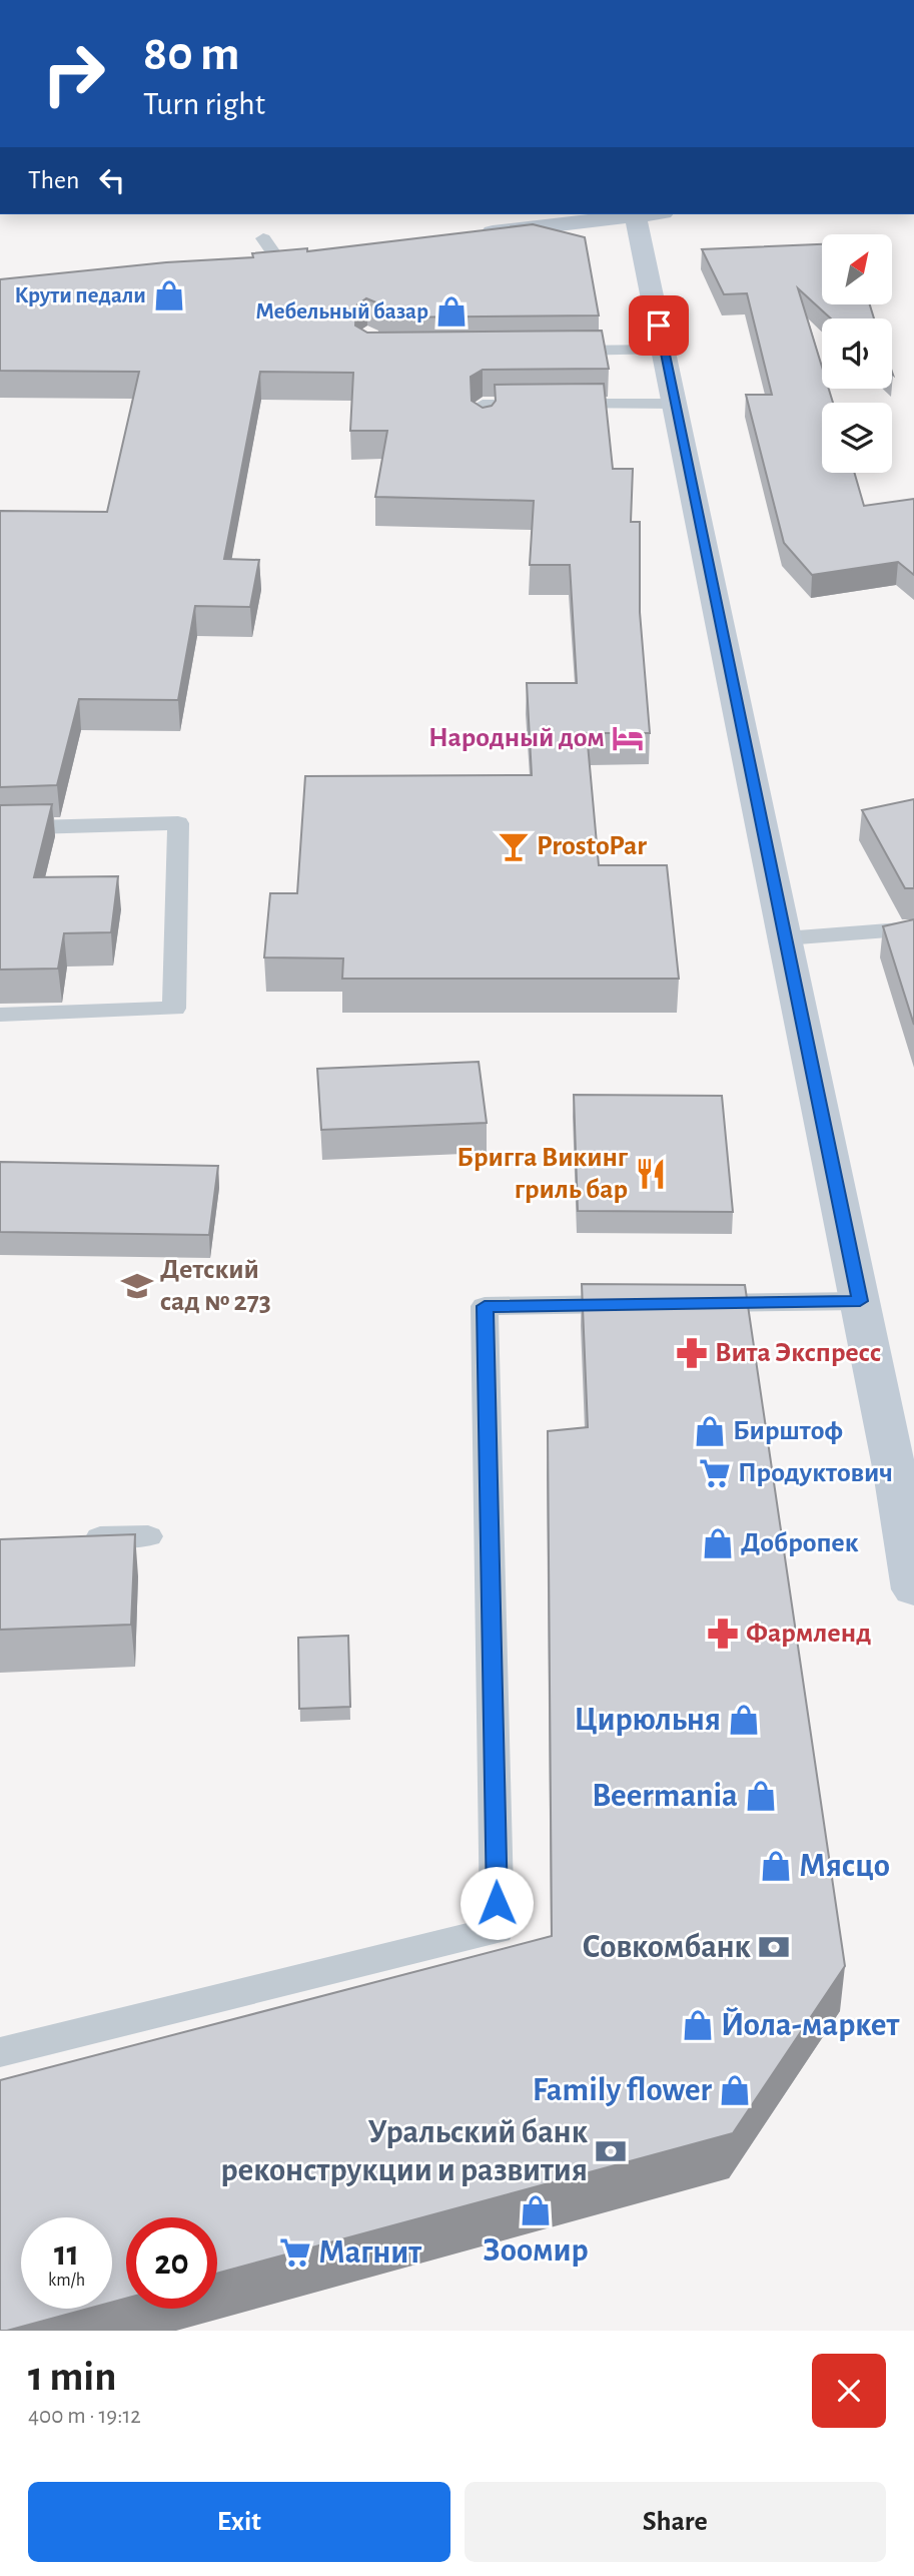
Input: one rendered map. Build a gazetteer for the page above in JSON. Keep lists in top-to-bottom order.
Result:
{
  "places": {
    "shop": [
      "Крути педали",
      "Мебельный базар",
      "Бирштоф",
      "Добропек",
      "Цирюльня",
      "Beermania",
      "Мясцо",
      "Йола-маркет",
      "Family flower",
      "Зоомир"
    ],
    "hotel": ["Народный дом"],
    "bar": ["ProstoPar"],
    "restaurant": ["Бригга Викинг гриль бар"],
    "school or university": ["Детский сад № 273"],
    "pharmacy": ["Вита Экспресс", "Фармленд"],
    "supermarket": ["Продуктович", "Магнит"],
    "bank": ["Совкомбанк", "Уральский банк реконструкции и развития"]
  },
  "north": "top right",
  "page": {
    "turn": ["80 m", "Turn right"],
    "then": "Then",
    "speed": "11 km/h",
    "limit": "20",
    "heading": ["1 min", "400 m · 19:12"],
    "buttons": ["Exit", "Share"]
  }
}
